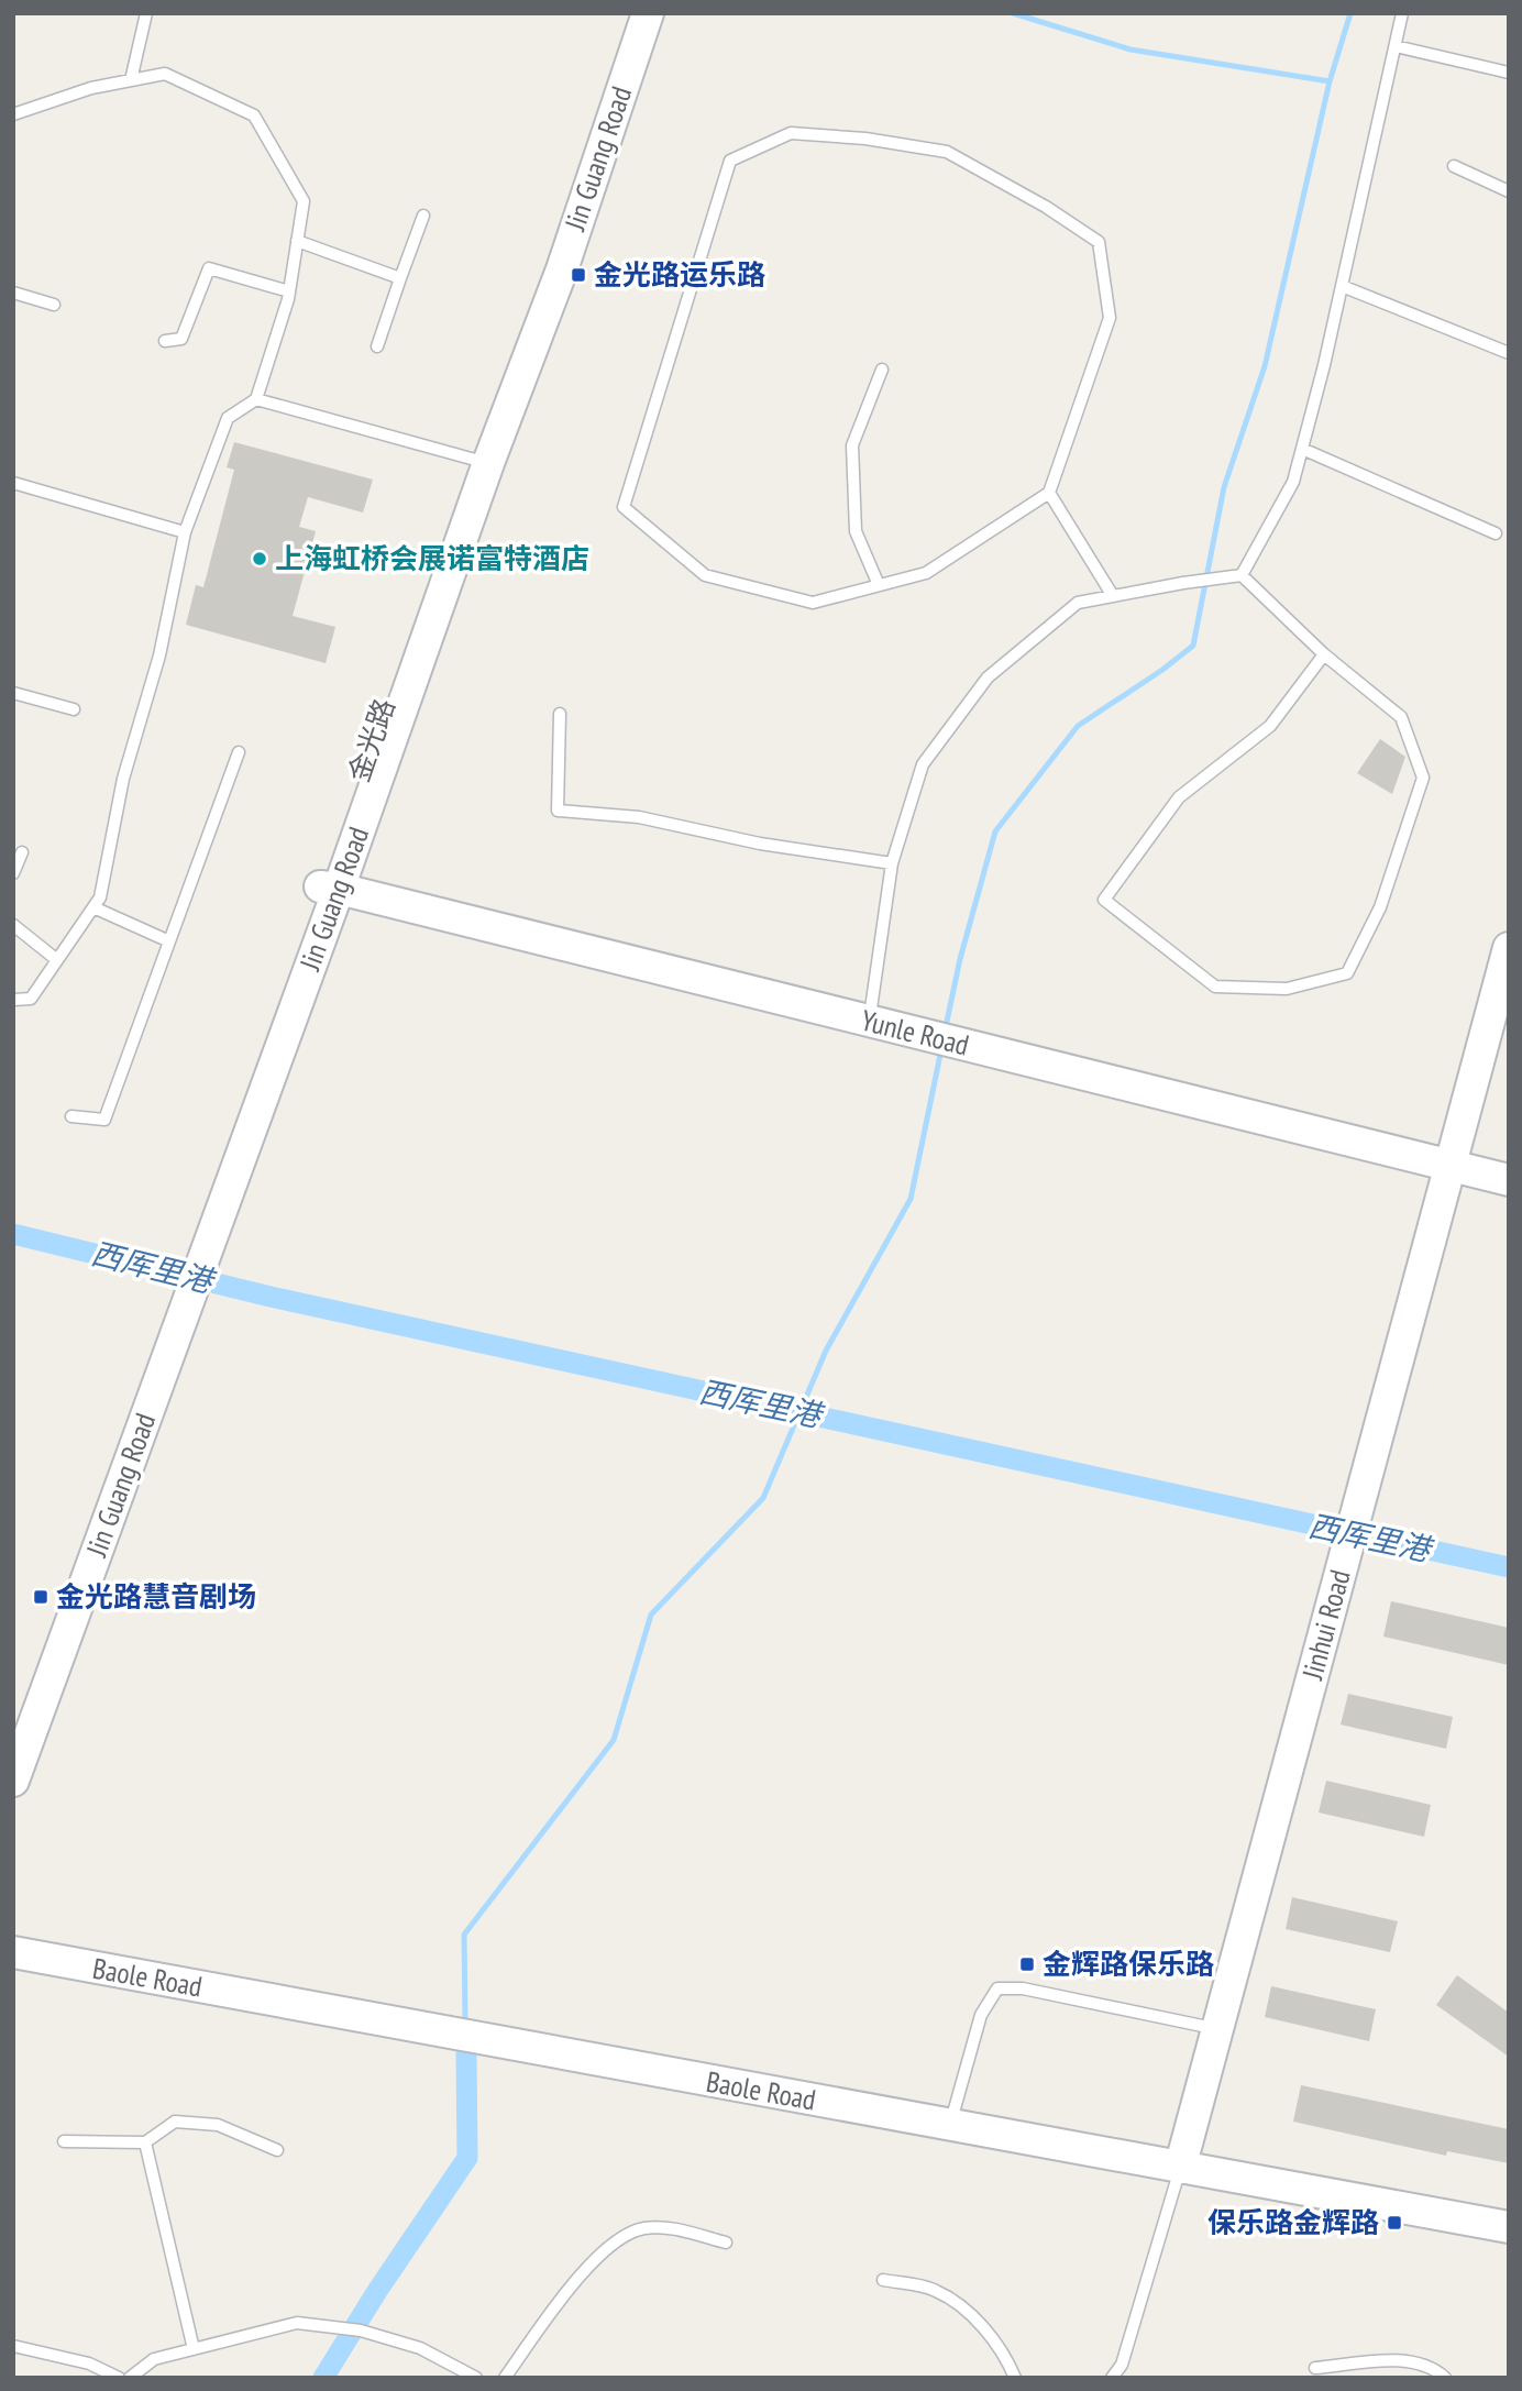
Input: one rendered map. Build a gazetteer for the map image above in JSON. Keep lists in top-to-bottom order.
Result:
{
  "streets": {
    "street": [
      "Jin Guang Road",
      "Yunle Road",
      "Jinhui Road",
      "Baole Road"
    ]
  },
  "crossings": [
    ["Jin Guang Road", "Yunle Road"],
    ["Yunle Road", "Jinhui Road"],
    ["Jinhui Road", "Baole Road"]
  ],
  "water": ["西厍里港"],
  "places": {
    "transit": [
      "金光路运乐路",
      "金光路慧音剧场",
      "金辉路保乐路",
      "保乐路金辉路"
    ],
    "other": ["上海虹桥会展诺富特酒店"]
  }
}
